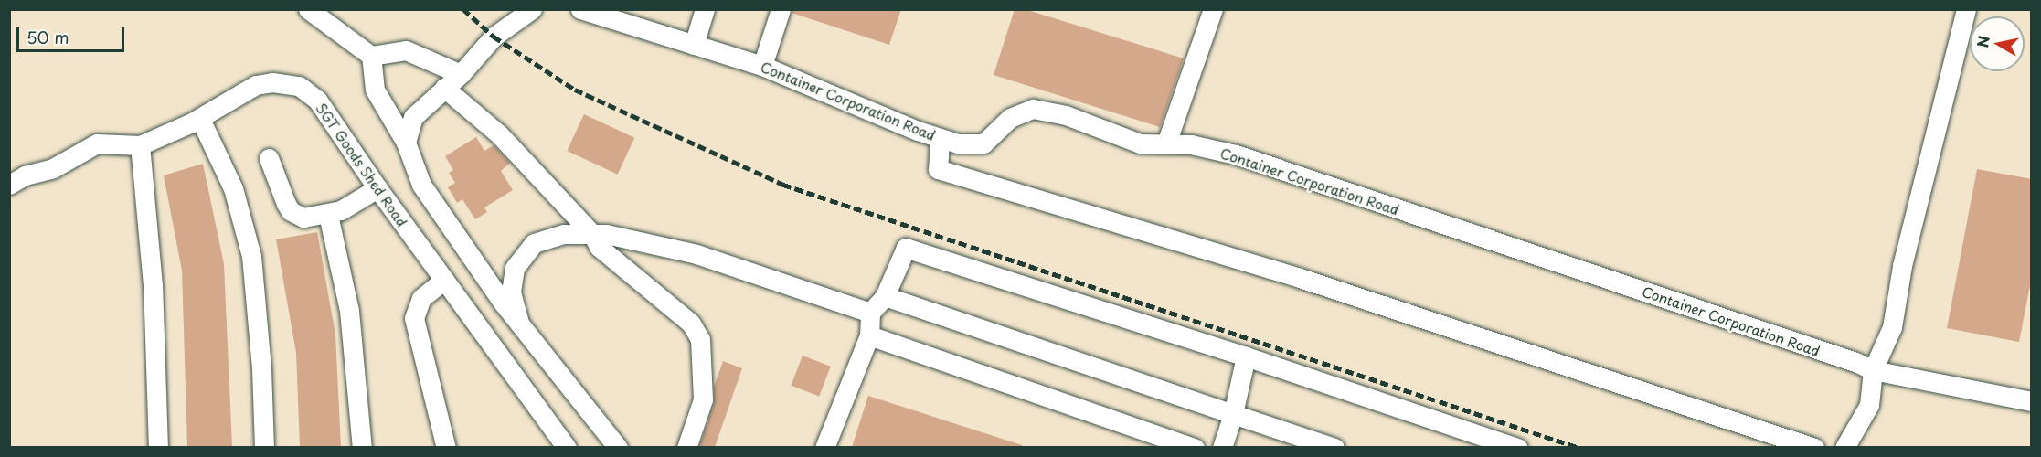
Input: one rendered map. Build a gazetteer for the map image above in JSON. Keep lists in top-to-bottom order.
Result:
{
  "streets": {
    "lane": ["Container Corporation Road", "SGT Goods Shed Road"]
  },
  "scale_bar": "50 m",
  "north": "left"
}
